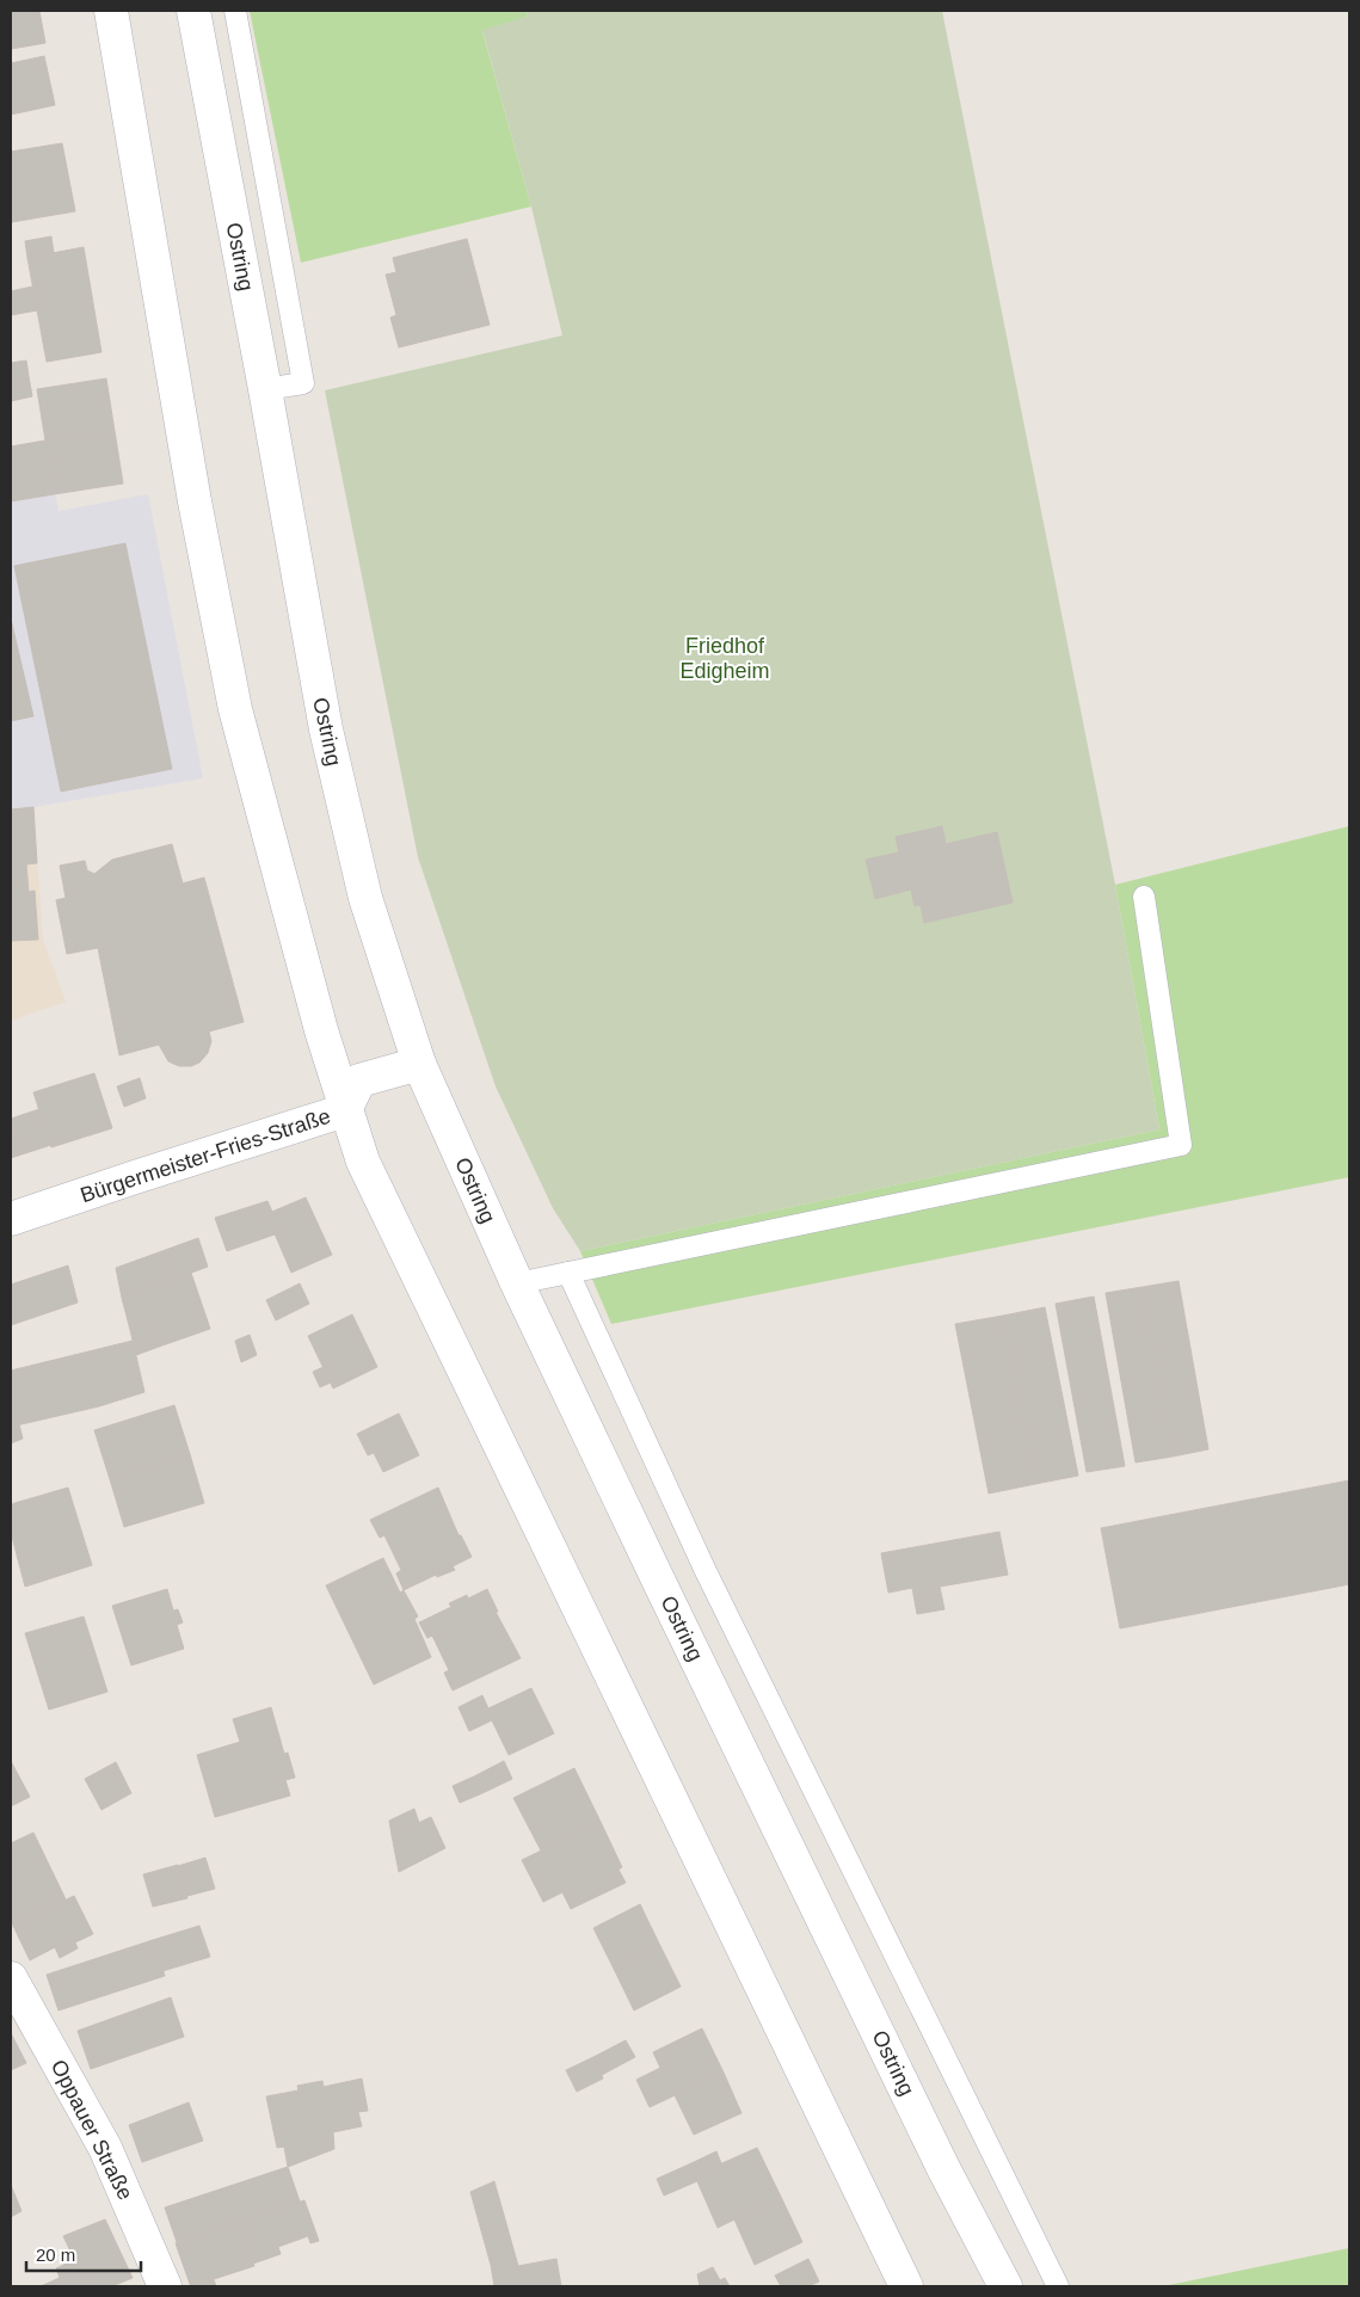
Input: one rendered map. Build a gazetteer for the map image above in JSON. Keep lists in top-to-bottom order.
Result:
{
  "streets": {
    "street": ["Ostring", "Bürgermeister-Fries-Straße", "Oppauer Straße"]
  },
  "crossings": [
    ["Ostring", "Bürgermeister-Fries-Straße"]
  ],
  "parks": ["Friedhof Edigheim"],
  "scale_bar": "20 m"
}
